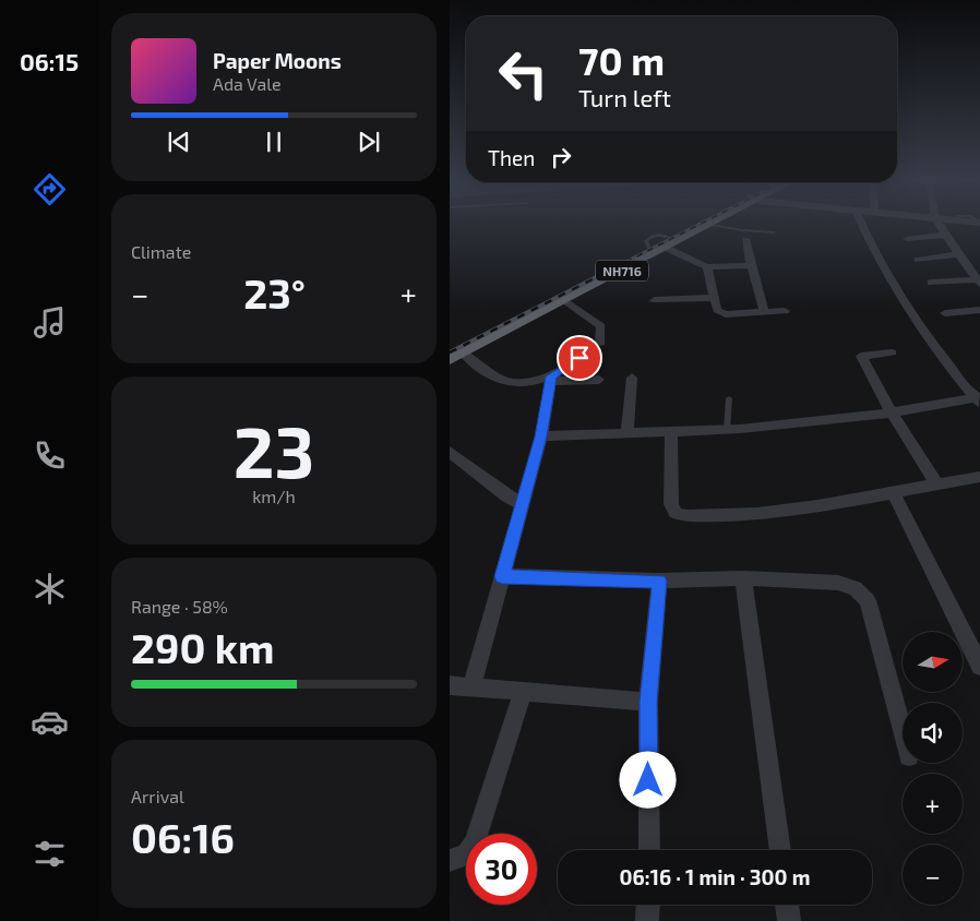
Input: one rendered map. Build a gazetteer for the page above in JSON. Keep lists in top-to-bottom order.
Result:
{
  "streets": {
    "highway": ["NH716"]
  },
  "north": "right",
  "page": {
    "tabs": "06:15",
    "turn": ["70 m", "Turn left"],
    "song": ["Paper Moons", "Ada Vale"],
    "then": "Then",
    "tile": [
      "Climate",
      ["23", "km/h"],
      ["Range · 58%", "290 km"],
      ["Arrival", "06:16"]
    ],
    "heat": ["−", "23°", "+"],
    "map_buttons": ["+", "−"],
    "limit": "30",
    "trip": "06:16 · 1 min · 300 m"
  }
}
